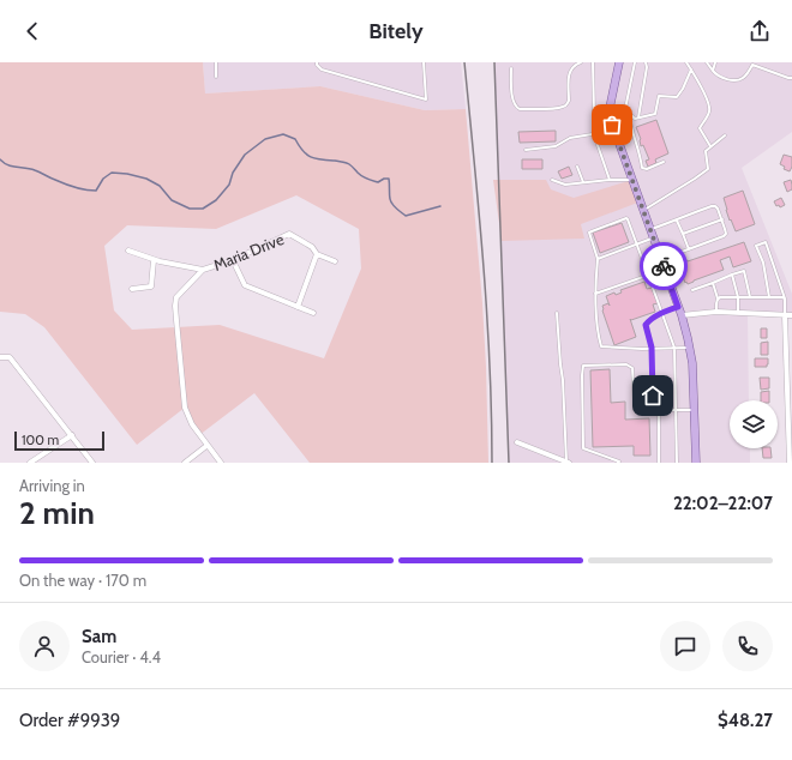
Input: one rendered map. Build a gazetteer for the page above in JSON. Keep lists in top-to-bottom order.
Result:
{
  "streets": {
    "street": ["Maria Drive"]
  },
  "scale_bar": "100 m",
  "page": {
    "header": "Bitely",
    "scale": "100 m",
    "heading": ["2 min", "Arriving in", "22:02–22:07"],
    "panel": [
      "Sam",
      "Courier · 4.4",
      "Order #9939",
      "$48.27"
    ],
    "bar": "On the way · 170 m"
  }
}
